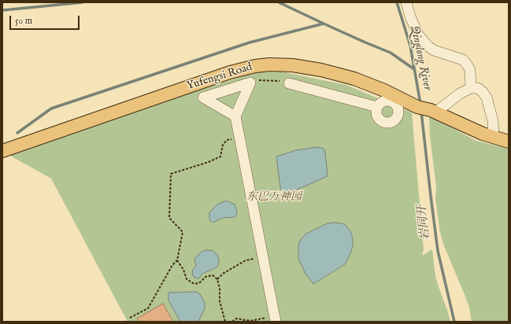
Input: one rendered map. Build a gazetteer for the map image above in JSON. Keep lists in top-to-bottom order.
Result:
{
  "streets": {
    "main road": ["Yufengsi Road"]
  },
  "water": ["Qinglong River", "岩同开"],
  "parks": ["东巴万神园"],
  "scale_bar": "50 m"
}
